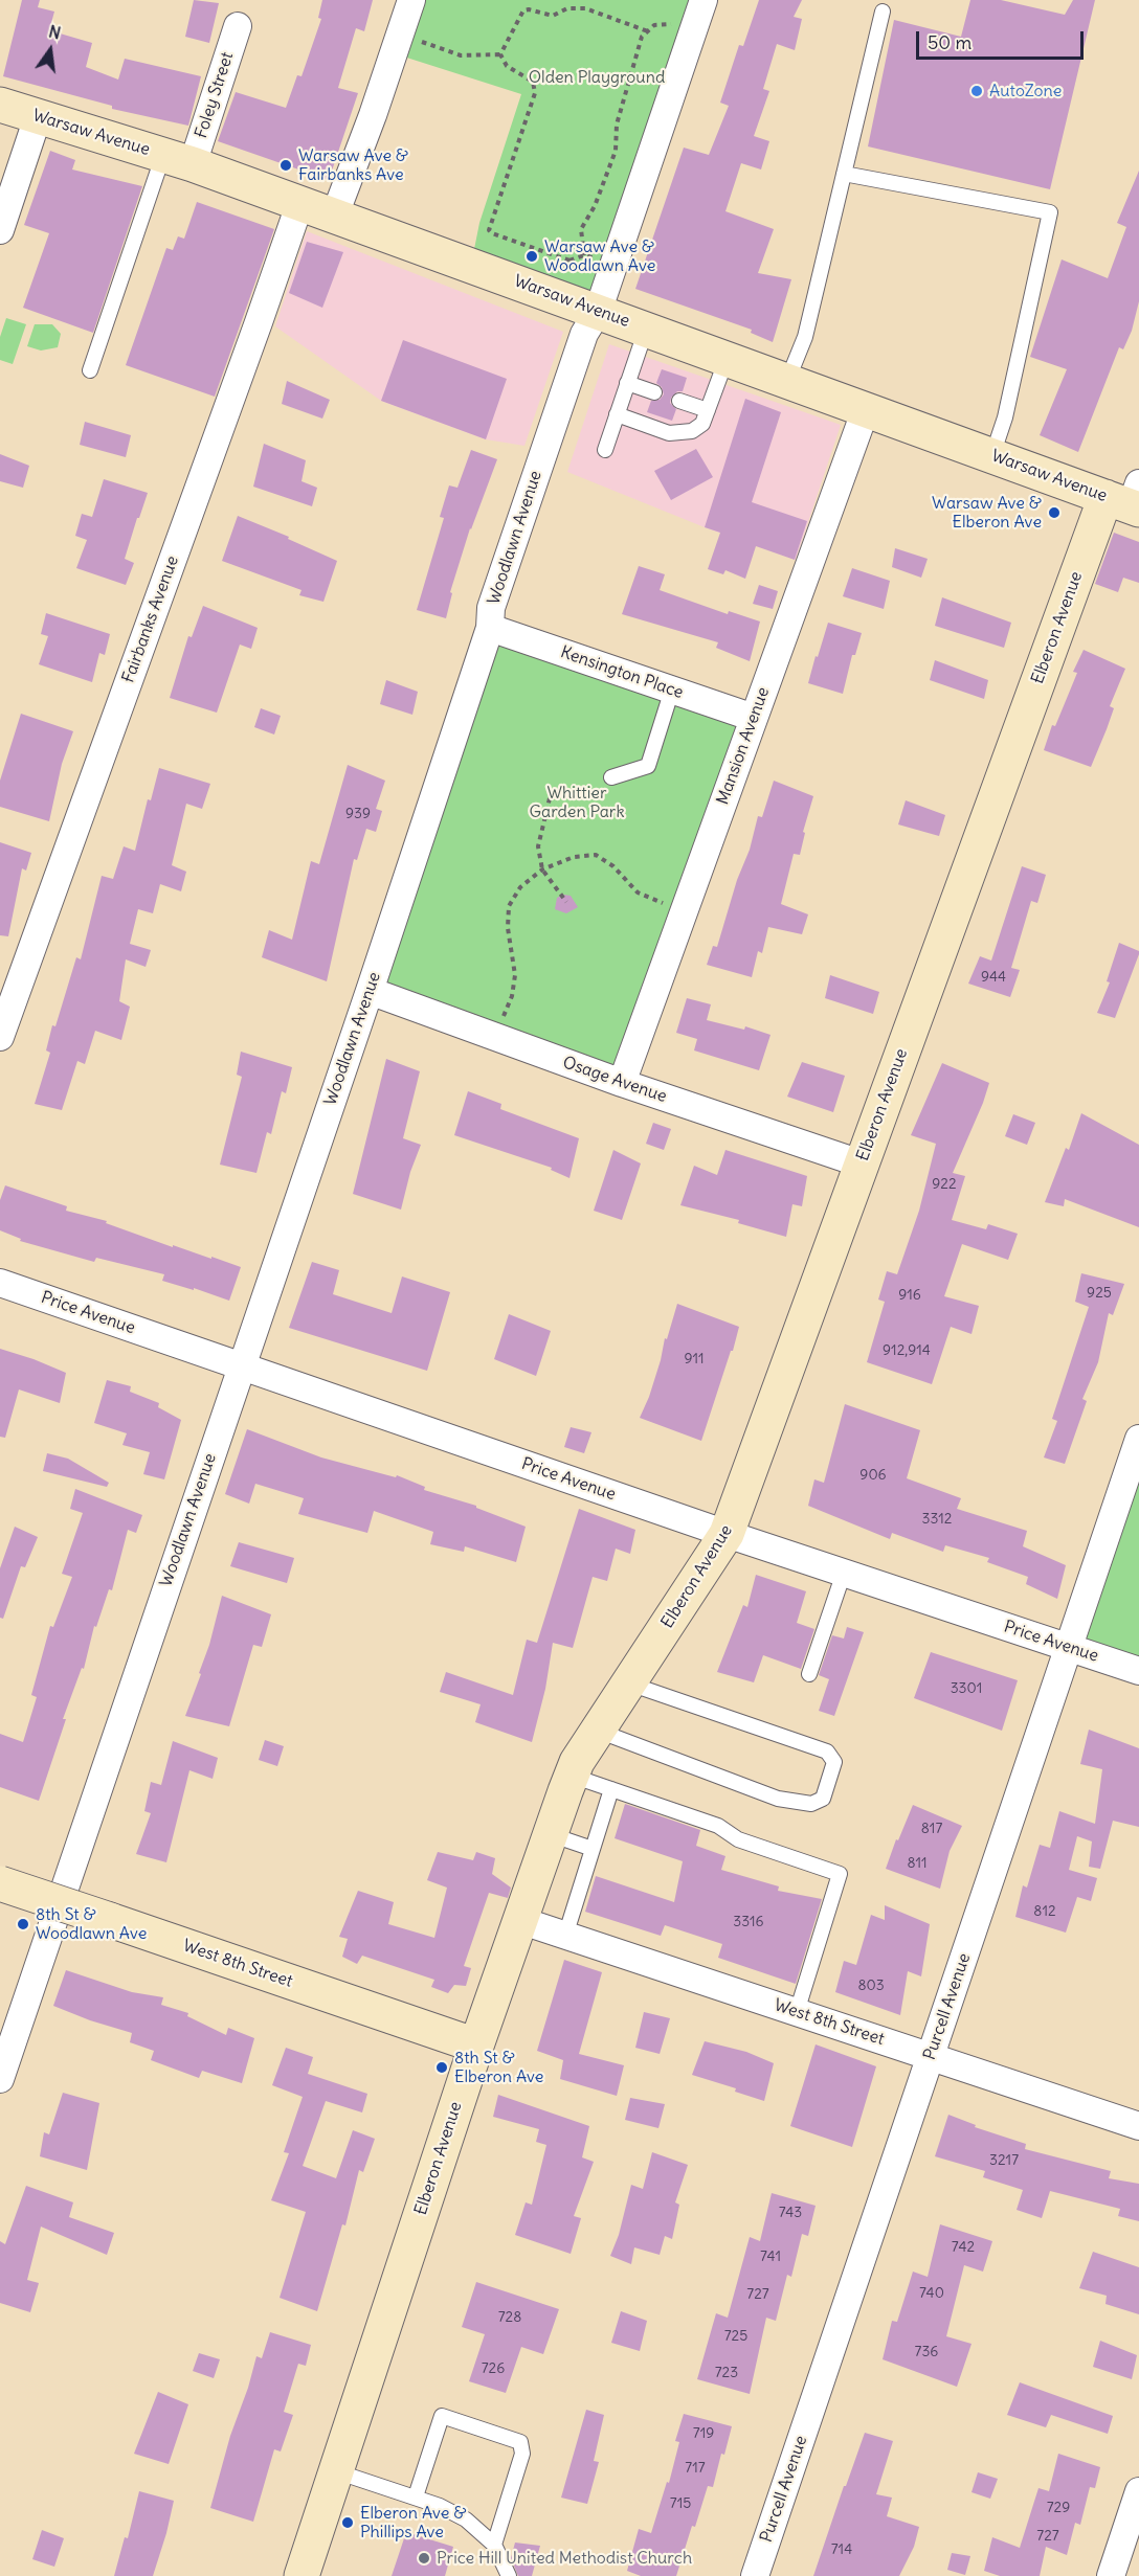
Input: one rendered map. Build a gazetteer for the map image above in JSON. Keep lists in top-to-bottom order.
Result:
{
  "streets": {
    "street": [
      "Foley Street",
      "Warsaw Avenue",
      "Woodlawn Avenue",
      "Fairbanks Avenue",
      "Elberon Avenue",
      "Kensington Place",
      "Mansion Avenue",
      "Osage Avenue",
      "Price Avenue",
      "West 8th Street",
      "Purcell Avenue"
    ]
  },
  "crossings": [
    ["Foley Street", "Warsaw Avenue"],
    ["Warsaw Avenue", "Woodlawn Avenue"],
    ["Warsaw Avenue", "Fairbanks Avenue"],
    ["Warsaw Avenue", "Elberon Avenue"],
    ["Warsaw Avenue", "Mansion Avenue"],
    ["Woodlawn Avenue", "Kensington Place"],
    ["Woodlawn Avenue", "Osage Avenue"],
    ["Woodlawn Avenue", "Price Avenue"],
    ["Elberon Avenue", "Osage Avenue"],
    ["Elberon Avenue", "Price Avenue"],
    ["Elberon Avenue", "West 8th Street"],
    ["Kensington Place", "Mansion Avenue"],
    ["Mansion Avenue", "Osage Avenue"],
    ["Price Avenue", "Purcell Avenue"],
    ["West 8th Street", "Purcell Avenue"]
  ],
  "parks": ["Olden Playground", "Whittier Garden Park"],
  "places": [
    "AutoZone",
    "Warsaw Ave & Fairbanks Ave",
    "Warsaw Ave & Woodlawn Ave",
    "Warsaw Ave & Elberon Ave",
    "8th St & Woodlawn Ave",
    "8th St & Elberon Ave",
    "Elberon Ave & Phillips Ave",
    "Price Hill United Methodist Church"
  ],
  "house_numbers": [
    "939",
    "944",
    "922",
    "925",
    "916",
    "912,914",
    "911",
    "906",
    "3312",
    "3301",
    "817",
    "811",
    "812",
    "3316",
    "803",
    "3217",
    "743",
    "742",
    "741",
    "740",
    "727",
    "728",
    "725",
    "736",
    "726",
    "723",
    "719",
    "717",
    "715",
    "729",
    "727",
    "714"
  ],
  "scale_bar": "50 m",
  "north": "top"
}
